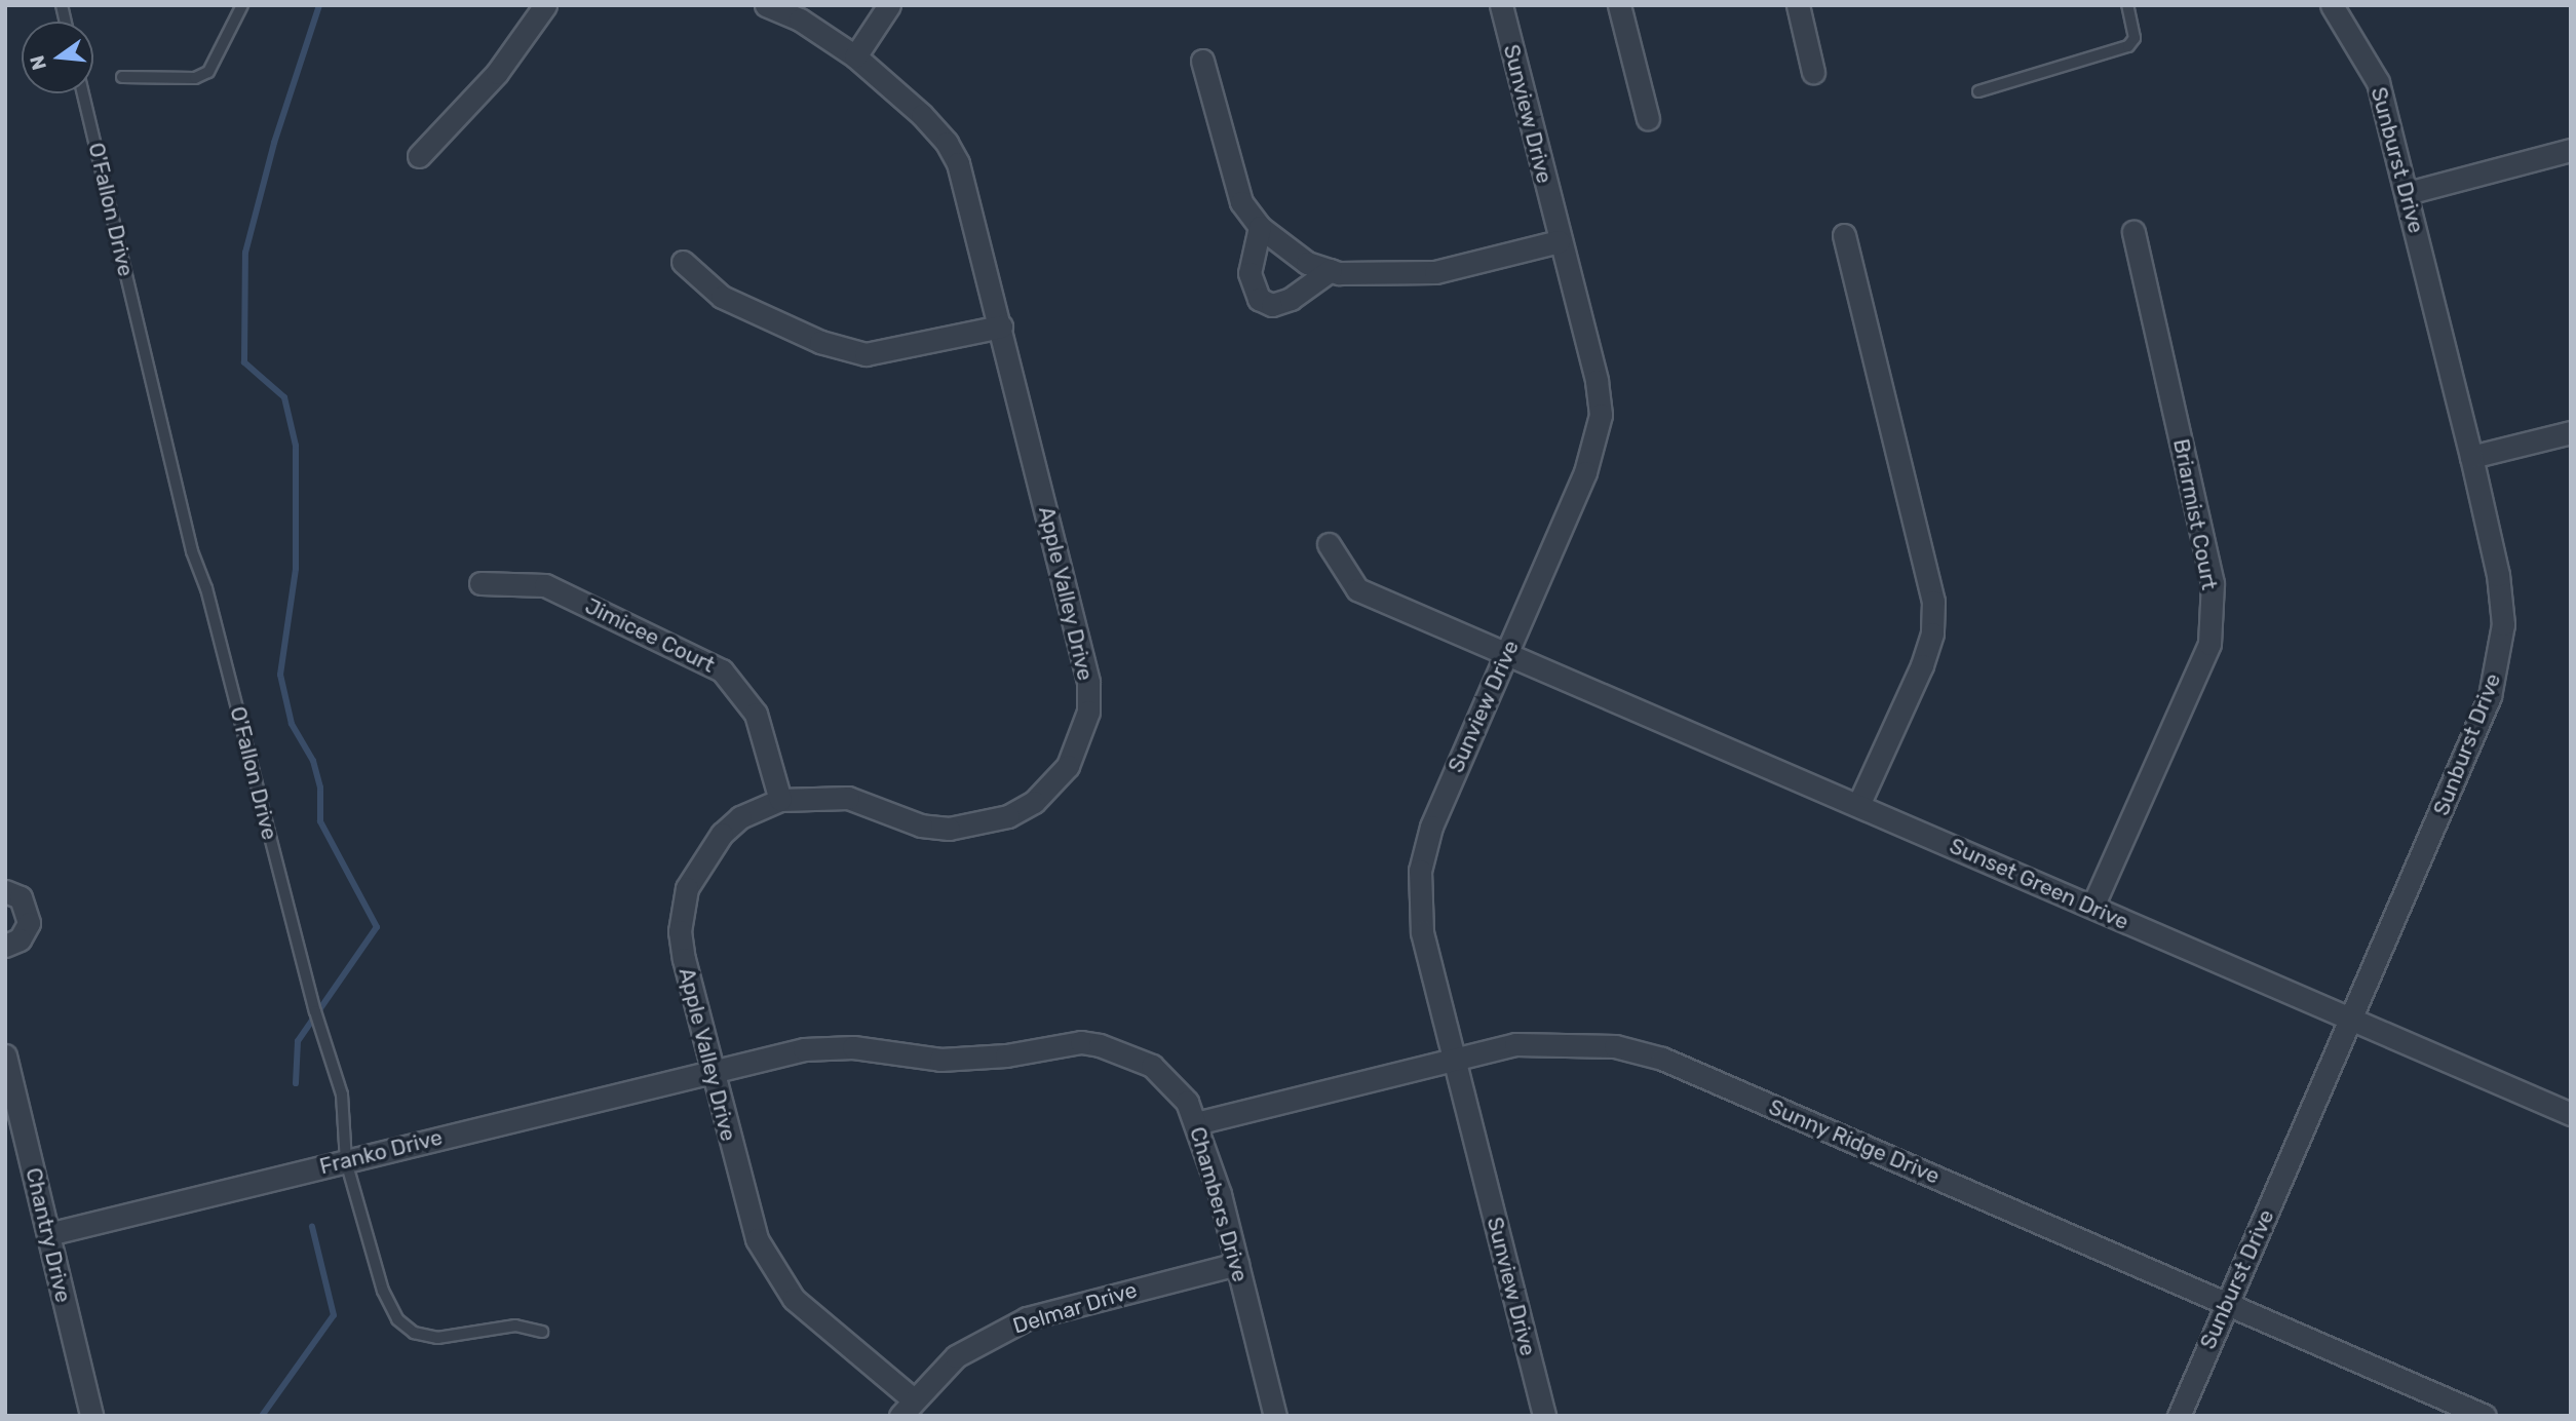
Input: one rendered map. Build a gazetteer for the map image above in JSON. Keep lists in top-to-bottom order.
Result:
{
  "streets": {
    "street": [
      "Sunview Drive",
      "Sunburst Drive",
      "Briarmist Court",
      "Apple Valley Drive",
      "Jimicee Court",
      "Sunset Green Drive",
      "Sunny Ridge Drive",
      "Franko Drive",
      "Chambers Drive",
      "Chantry Drive",
      "Delmar Drive"
    ],
    "lane": ["O'Fallon Drive"]
  },
  "crossings": [
    ["Sunview Drive", "Sunset Green Drive"],
    ["Sunview Drive", "Sunny Ridge Drive"],
    ["Sunburst Drive", "Sunset Green Drive"],
    ["Sunburst Drive", "Sunny Ridge Drive"],
    ["O'Fallon Drive", "Franko Drive"],
    ["Briarmist Court", "Sunset Green Drive"],
    ["Apple Valley Drive", "Jimicee Court"],
    ["Apple Valley Drive", "Franko Drive"],
    ["Apple Valley Drive", "Chambers Drive"],
    ["Apple Valley Drive", "Delmar Drive"],
    ["Sunny Ridge Drive", "Chambers Drive"],
    ["Franko Drive", "Chambers Drive"],
    ["Franko Drive", "Chantry Drive"],
    ["Chambers Drive", "Delmar Drive"]
  ],
  "north": "left"
}
